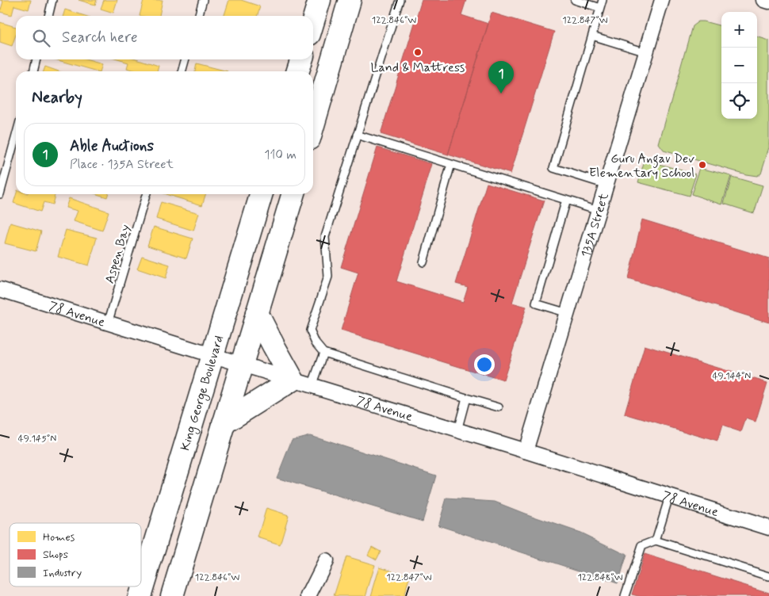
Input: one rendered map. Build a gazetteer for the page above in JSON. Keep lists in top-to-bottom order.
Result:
{
  "streets": {
    "main road": ["King George Boulevard"],
    "street": ["135A Street", "78 Avenue"],
    "lane": ["Aspen Bay"]
  },
  "crossings": [
    ["135A Street", "78 Avenue"],
    ["Aspen Bay", "78 Avenue"],
    ["78 Avenue", "King George Boulevard"]
  ],
  "places": ["Land & Mattress", "Guru Angav Dev Elementary School"],
  "legend": ["Homes", "Shops", "Industry"],
  "page": {
    "map_buttons": ["+", "−"],
    "search": "Search here",
    "pins": "1",
    "heading": "Nearby",
    "list": [
      {
        "mark": "1",
        "name": "Able Auctions",
        "note": "Place · 135A Street",
        "value": "110 m"
      }
    ]
  },
  "coordinates": [
    "122.846°W",
    "122.847°W",
    "49.144°N",
    "49.145°N",
    "122.848°W"
  ]
}
